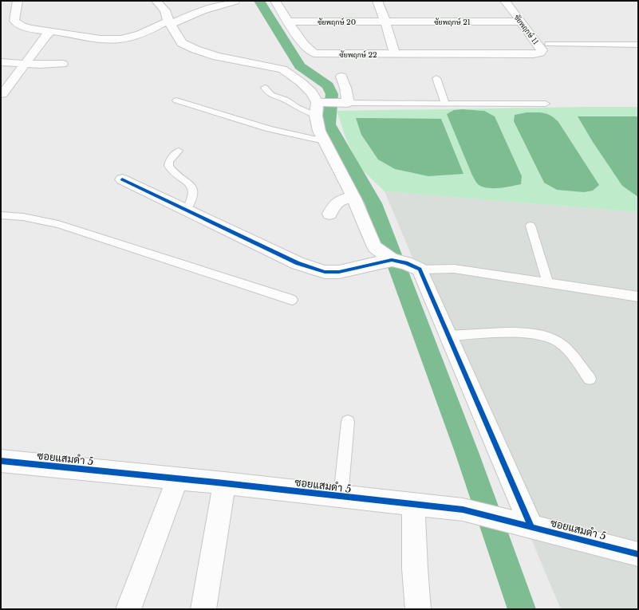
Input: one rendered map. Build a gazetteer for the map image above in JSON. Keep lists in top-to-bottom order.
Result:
{
  "streets": {
    "street": [
      "ชัยพฤกษ์ 20",
      "ชัยพฤกษ์ 21",
      "ชัยพฤกษ์ 11",
      "ชัยพฤกษ์ 22",
      "ซอยแสมดำ 5"
    ]
  },
  "crossings": [
    ["ชัยพฤกษ์ 20", "ชัยพฤกษ์ 21"],
    ["ชัยพฤกษ์ 20", "ชัยพฤกษ์ 22"],
    ["ชัยพฤกษ์ 21", "ชัยพฤกษ์ 11"],
    ["ชัยพฤกษ์ 11", "ชัยพฤกษ์ 22"]
  ]
}
